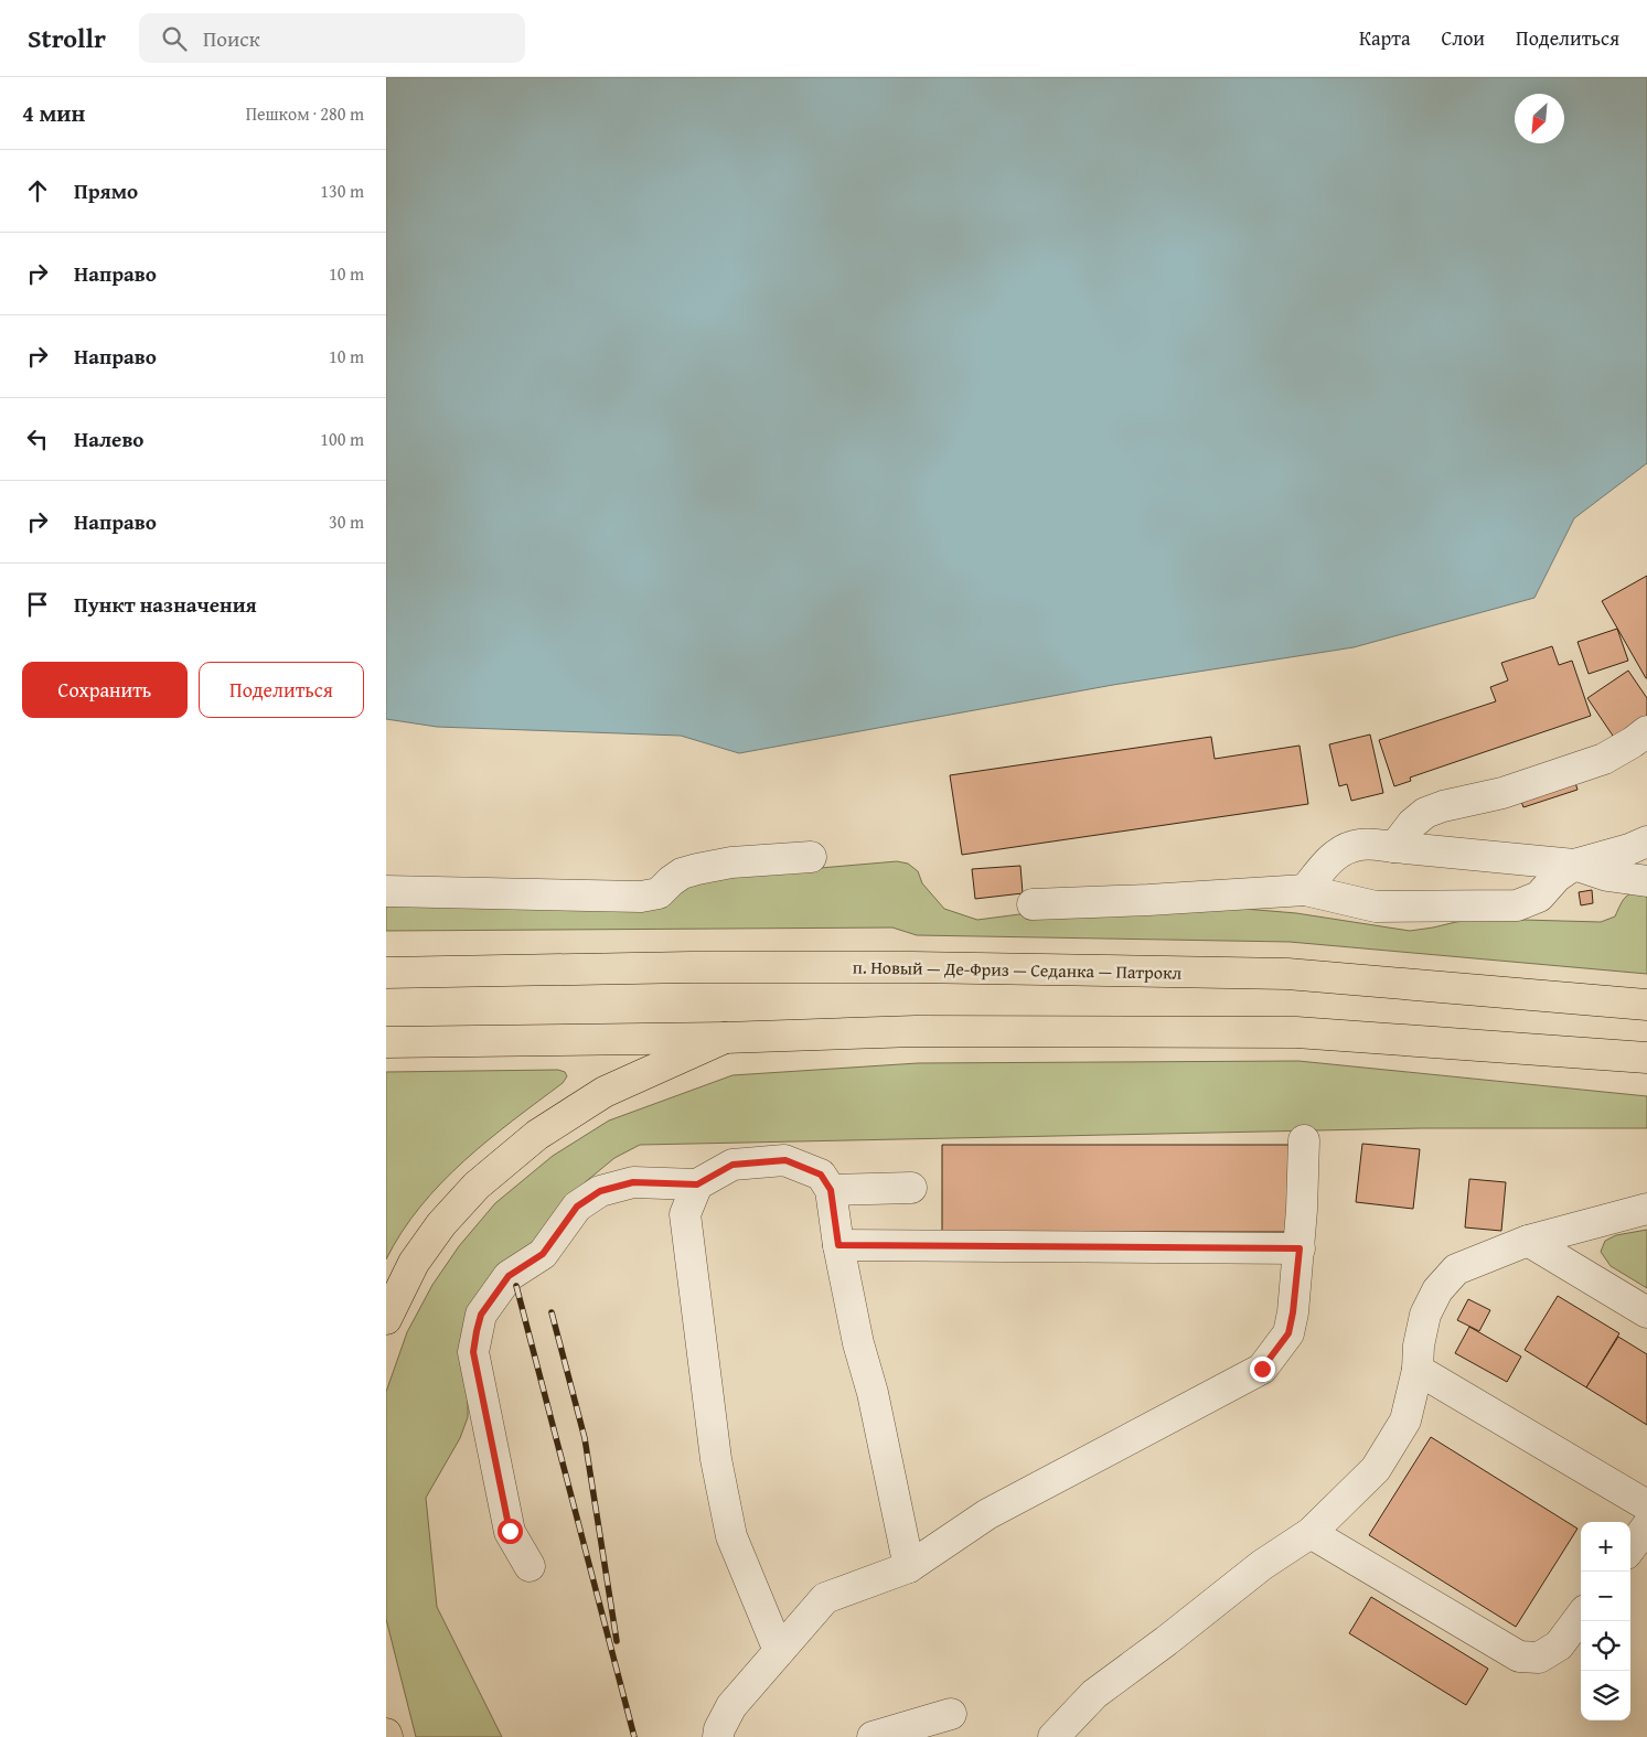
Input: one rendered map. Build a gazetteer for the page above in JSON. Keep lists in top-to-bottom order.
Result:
{
  "streets": {
    "main road": ["п. Новый — Де-Фриз — Седанка — Патрокл"]
  },
  "north": "bottom left",
  "page": {
    "header": "Strollr",
    "search": "Поиск",
    "nav": ["Карта", "Слои", "Поделиться"],
    "heading": ["4 мин", "Пешком · 280 m"],
    "list": [
      ["Прямо", "130 m"],
      ["Направо", "10 m"],
      ["Направо", "10 m"],
      ["Налево", "100 m"],
      ["Направо", "30 m"],
      "Пункт назначения"
    ],
    "buttons": ["Сохранить", "Поделиться"],
    "map_buttons": ["+", "−"]
  }
}
